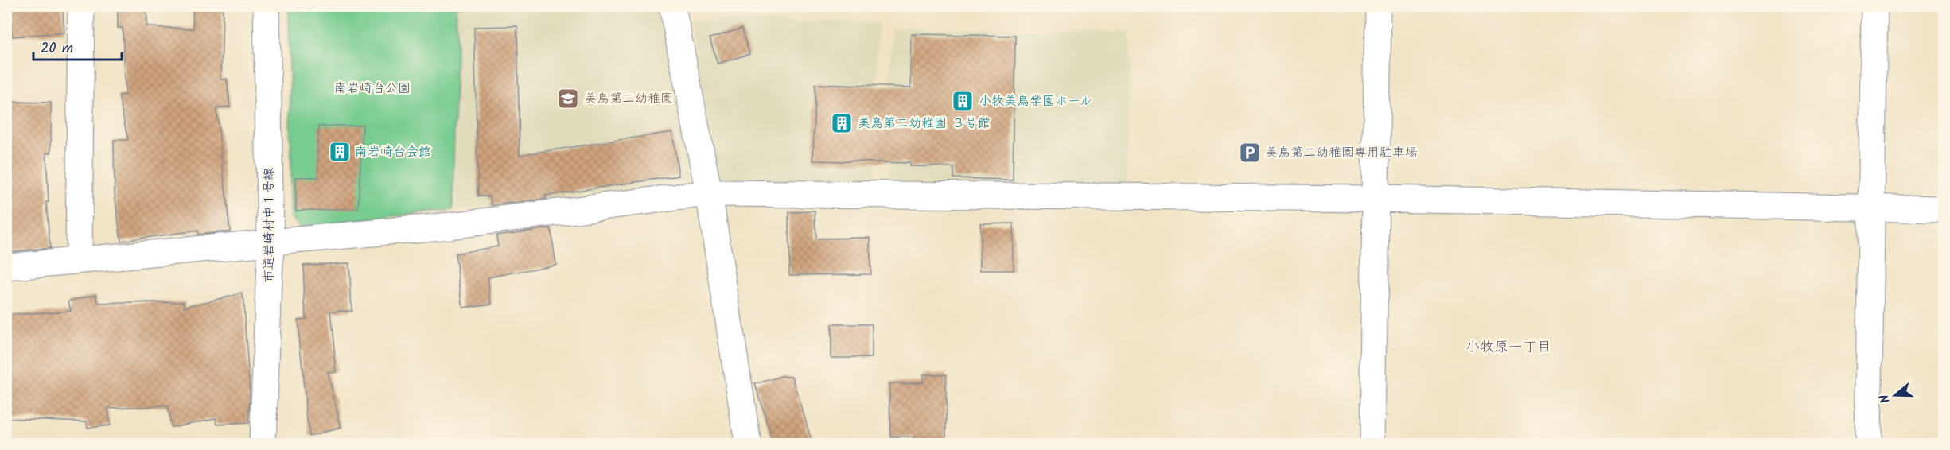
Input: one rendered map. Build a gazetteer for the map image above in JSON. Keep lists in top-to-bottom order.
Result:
{
  "streets": {
    "street": ["市道岩崎村中１号線"]
  },
  "districts": ["小牧原一丁目"],
  "parks": ["南岩崎台公園"],
  "places": {
    "school or university": ["美鳥第二幼稚園"],
    "building": ["小牧美鳥学園ホール", "美鳥第二幼稚園 ３号館", "南岩崎台会館"],
    "parking": ["美鳥第二幼稚園専用駐車場"]
  },
  "scale_bar": "20 m",
  "north": "left"
}
